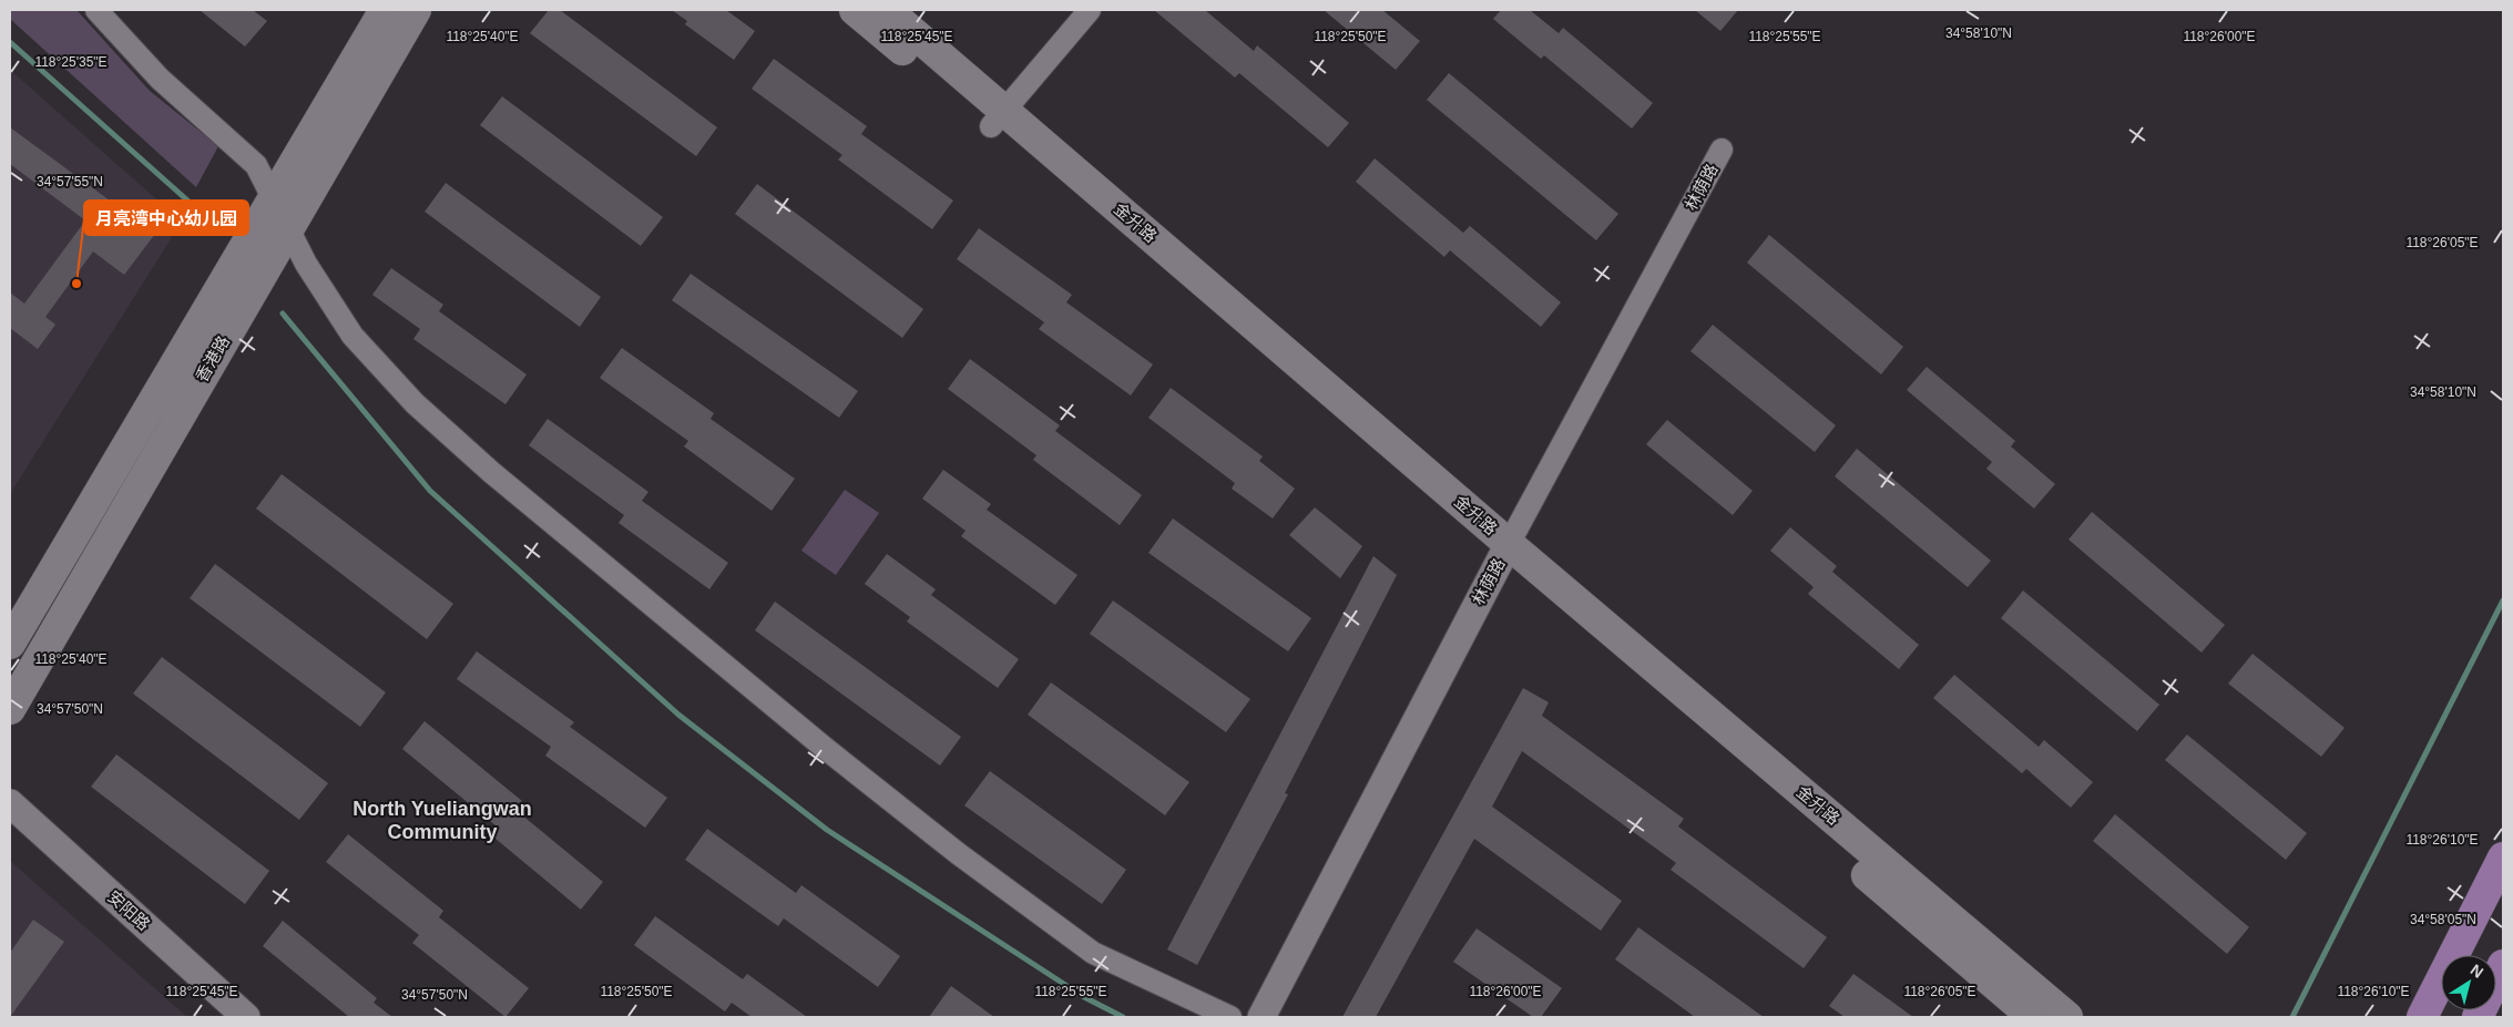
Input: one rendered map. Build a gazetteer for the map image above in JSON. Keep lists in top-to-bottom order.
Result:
{
  "streets": {
    "main road": ["金升路", "香港路"],
    "street": ["林荫路", "安阳路"]
  },
  "crossings": [
    ["林荫路", "金升路"]
  ],
  "districts": ["North Yueliangwan Community"],
  "places": ["月亮湾中心幼儿园"],
  "north": "top right",
  "coordinates": [
    "34°58'10\"N",
    "118°25'40\"E",
    "118°25'45\"E",
    "118°25'50\"E",
    "118°25'55\"E",
    "118°26'00\"E",
    "118°25'35\"E",
    "34°57'55\"N",
    "118°26'05\"E",
    "34°57'50\"N",
    "118°26'10\"E",
    "34°58'05\"N"
  ]
}
